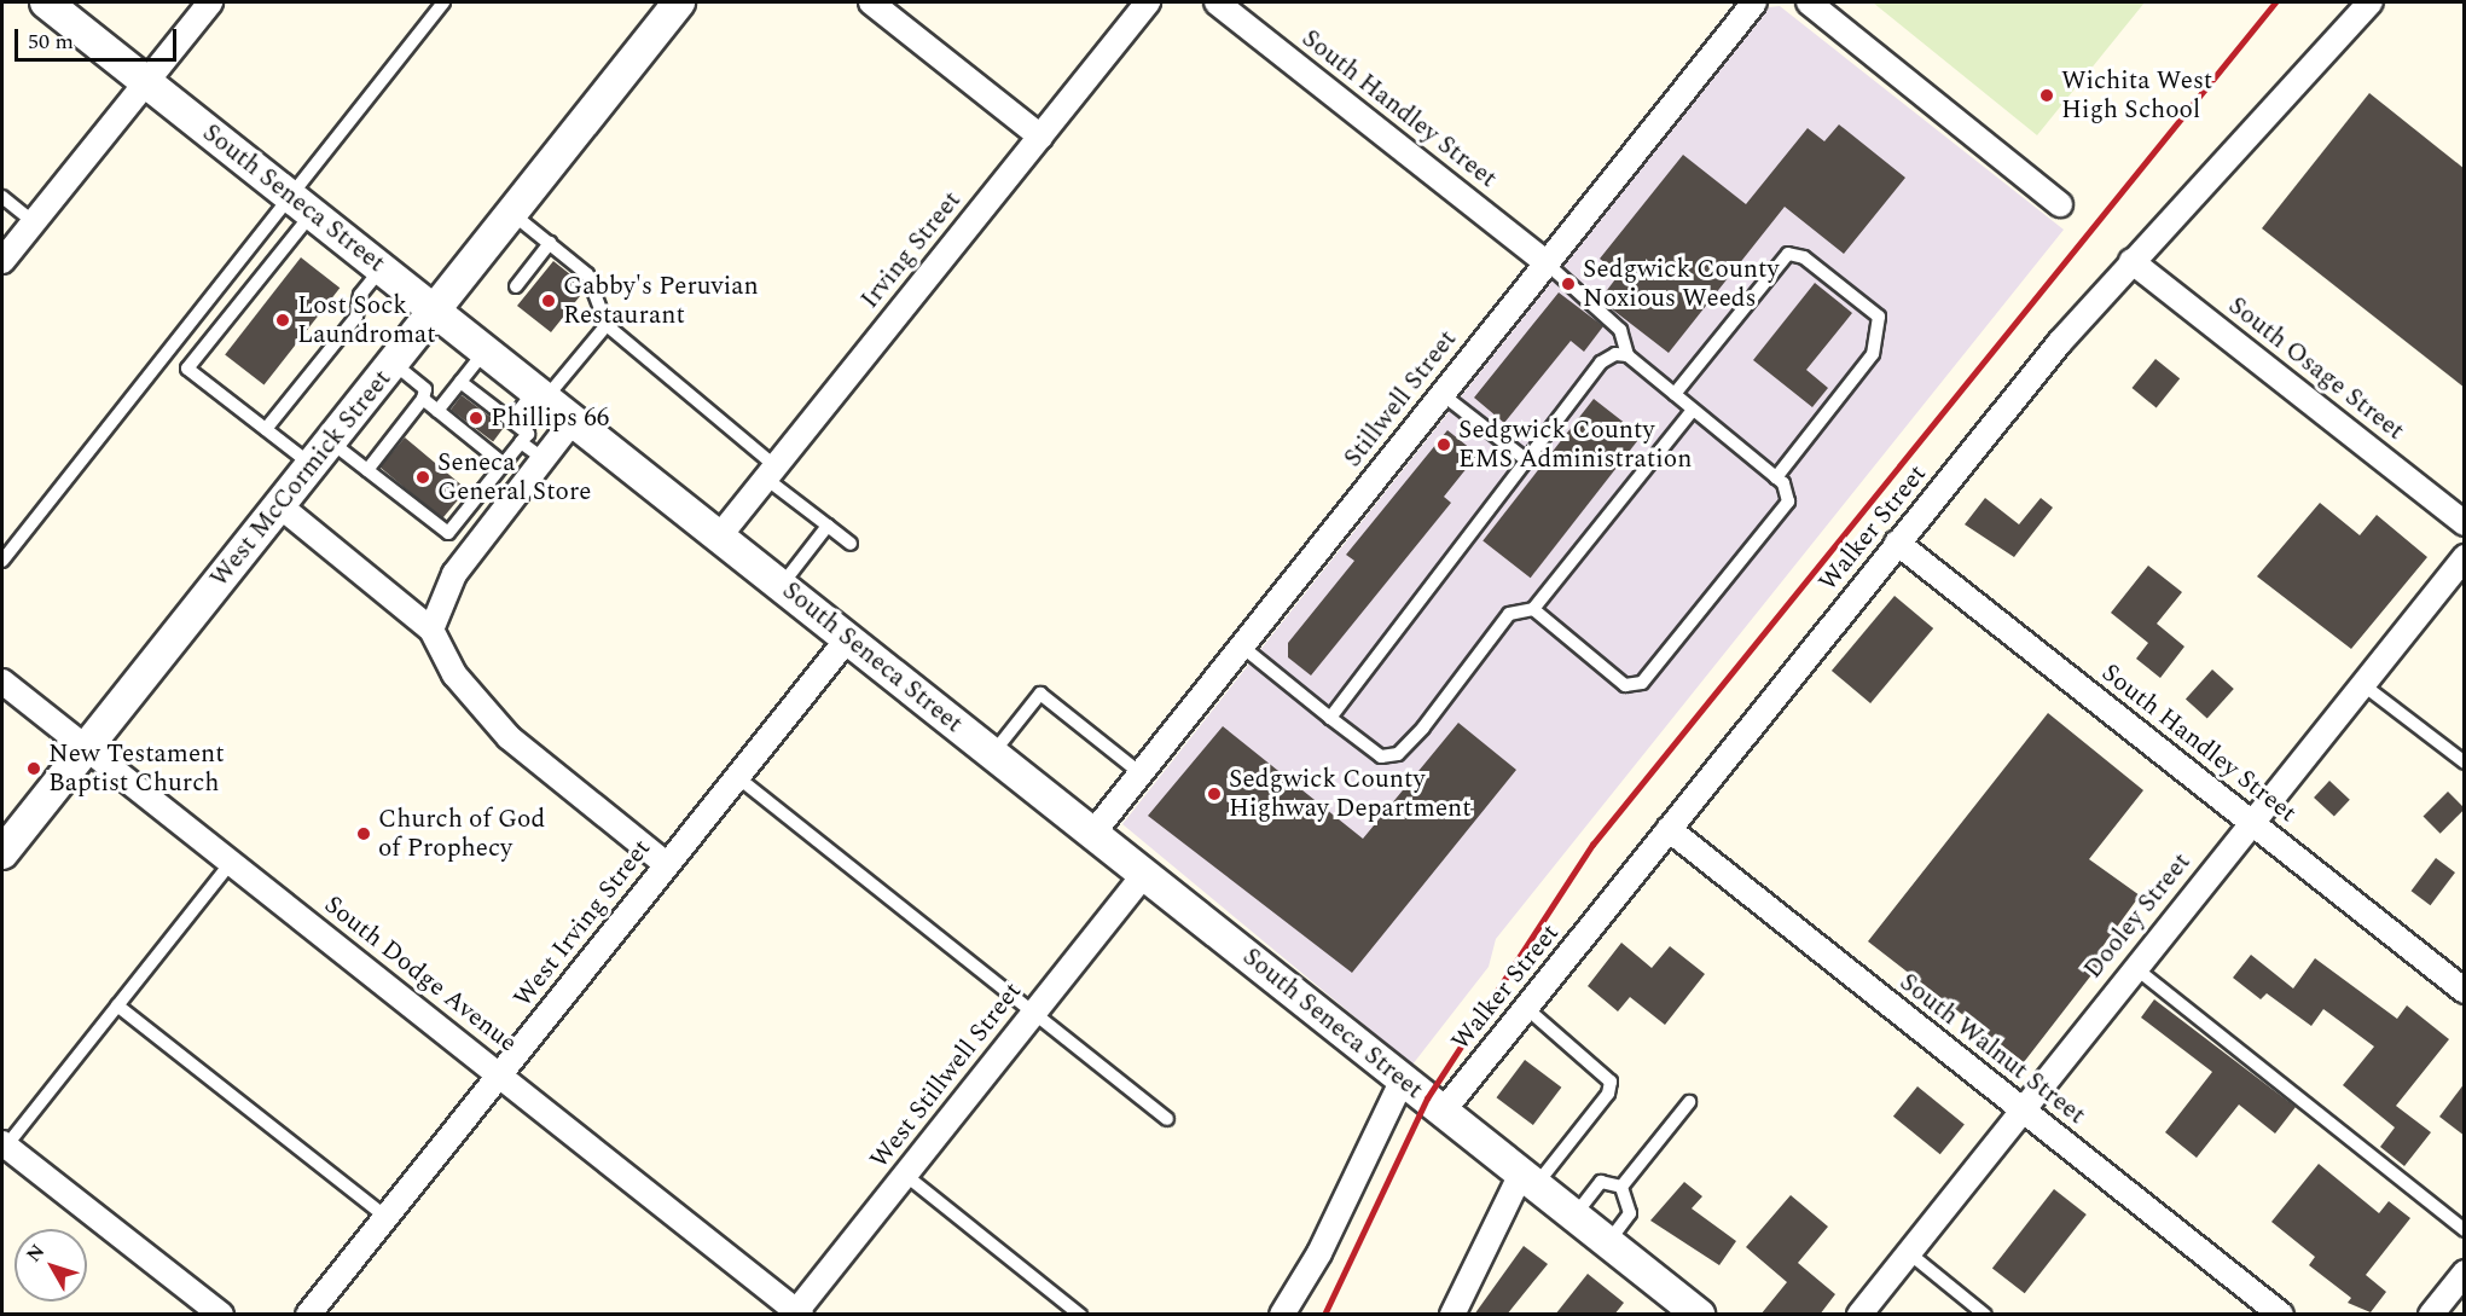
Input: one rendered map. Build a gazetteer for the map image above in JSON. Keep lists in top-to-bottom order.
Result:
{
  "streets": {
    "street": [
      "South Handley Street",
      "South Seneca Street",
      "Irving Street",
      "South Osage Street",
      "Stillwell Street",
      "West McCormick Street",
      "Walker Street",
      "Dooley Street",
      "West Irving Street",
      "South Dodge Avenue",
      "South Walnut Street",
      "West Stillwell Street"
    ]
  },
  "crossings": [
    ["South Handley Street", "Stillwell Street"],
    ["South Handley Street", "Walker Street"],
    ["South Handley Street", "Dooley Street"],
    ["South Seneca Street", "Irving Street"],
    ["South Seneca Street", "Stillwell Street"],
    ["South Seneca Street", "West McCormick Street"],
    ["South Seneca Street", "Walker Street"],
    ["South Seneca Street", "West Irving Street"],
    ["South Seneca Street", "West Stillwell Street"],
    ["South Osage Street", "Walker Street"],
    ["West McCormick Street", "South Dodge Avenue"],
    ["Walker Street", "South Walnut Street"],
    ["Dooley Street", "South Walnut Street"],
    ["West Irving Street", "South Dodge Avenue"],
    ["South Dodge Avenue", "West Stillwell Street"]
  ],
  "places": [
    "Wichita West High School",
    "Sedgwick County Noxious Weeds",
    "Gabby's Peruvian Restaurant",
    "Lost Sock Laundromat",
    "Phillips 66",
    "Sedgwick County EMS Administration",
    "Seneca General Store",
    "New Testament Baptist Church",
    "Sedgwick County Highway Department",
    "Church of God of Prophecy"
  ],
  "scale_bar": "50 m",
  "north": "top left"
}
